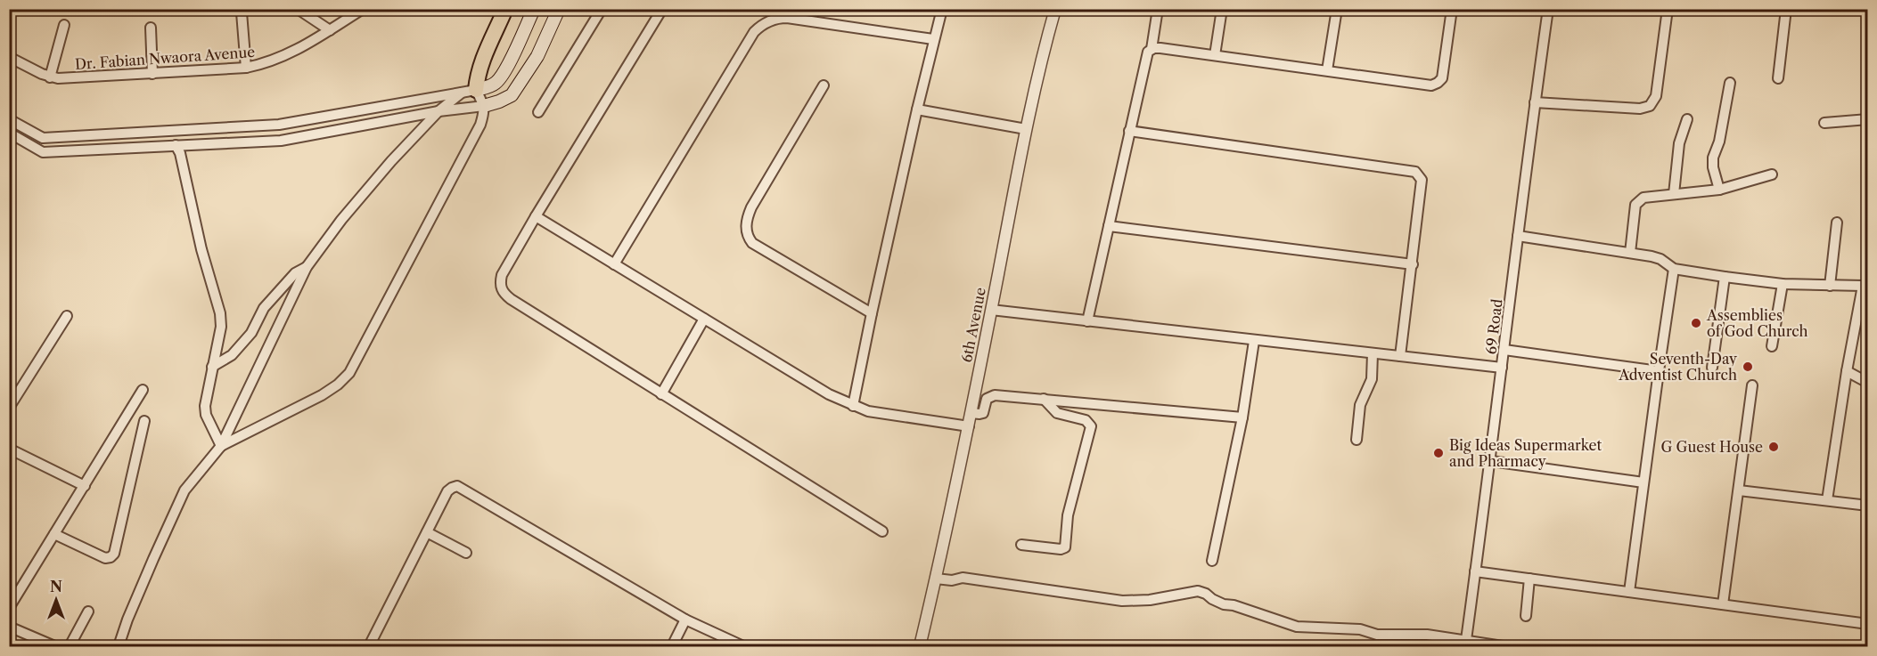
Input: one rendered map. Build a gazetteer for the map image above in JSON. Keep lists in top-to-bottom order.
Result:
{
  "streets": {
    "street": ["Dr. Fabian Nwaora Avenue", "6th Avenue", "69 Road"]
  },
  "places": [
    "Assemblies of God Church",
    "Seventh-Day Adventist Church",
    "G Guest House",
    "Big Ideas Supermarket and Pharmacy"
  ],
  "north": "top"
}
